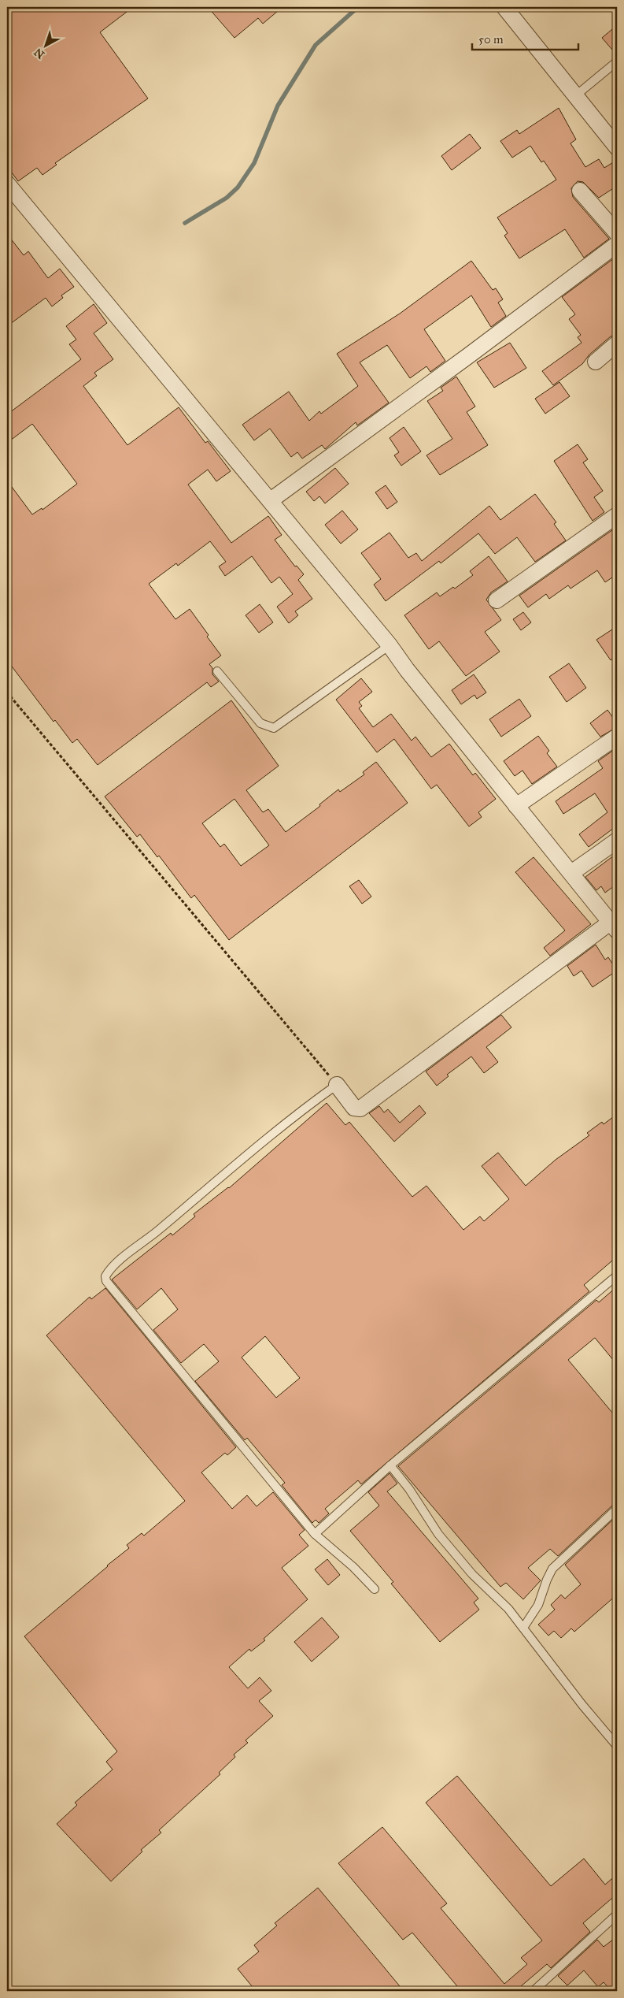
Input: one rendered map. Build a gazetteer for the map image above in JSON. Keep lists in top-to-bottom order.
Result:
{
  "scale_bar": "50 m",
  "north": "bottom left"
}
